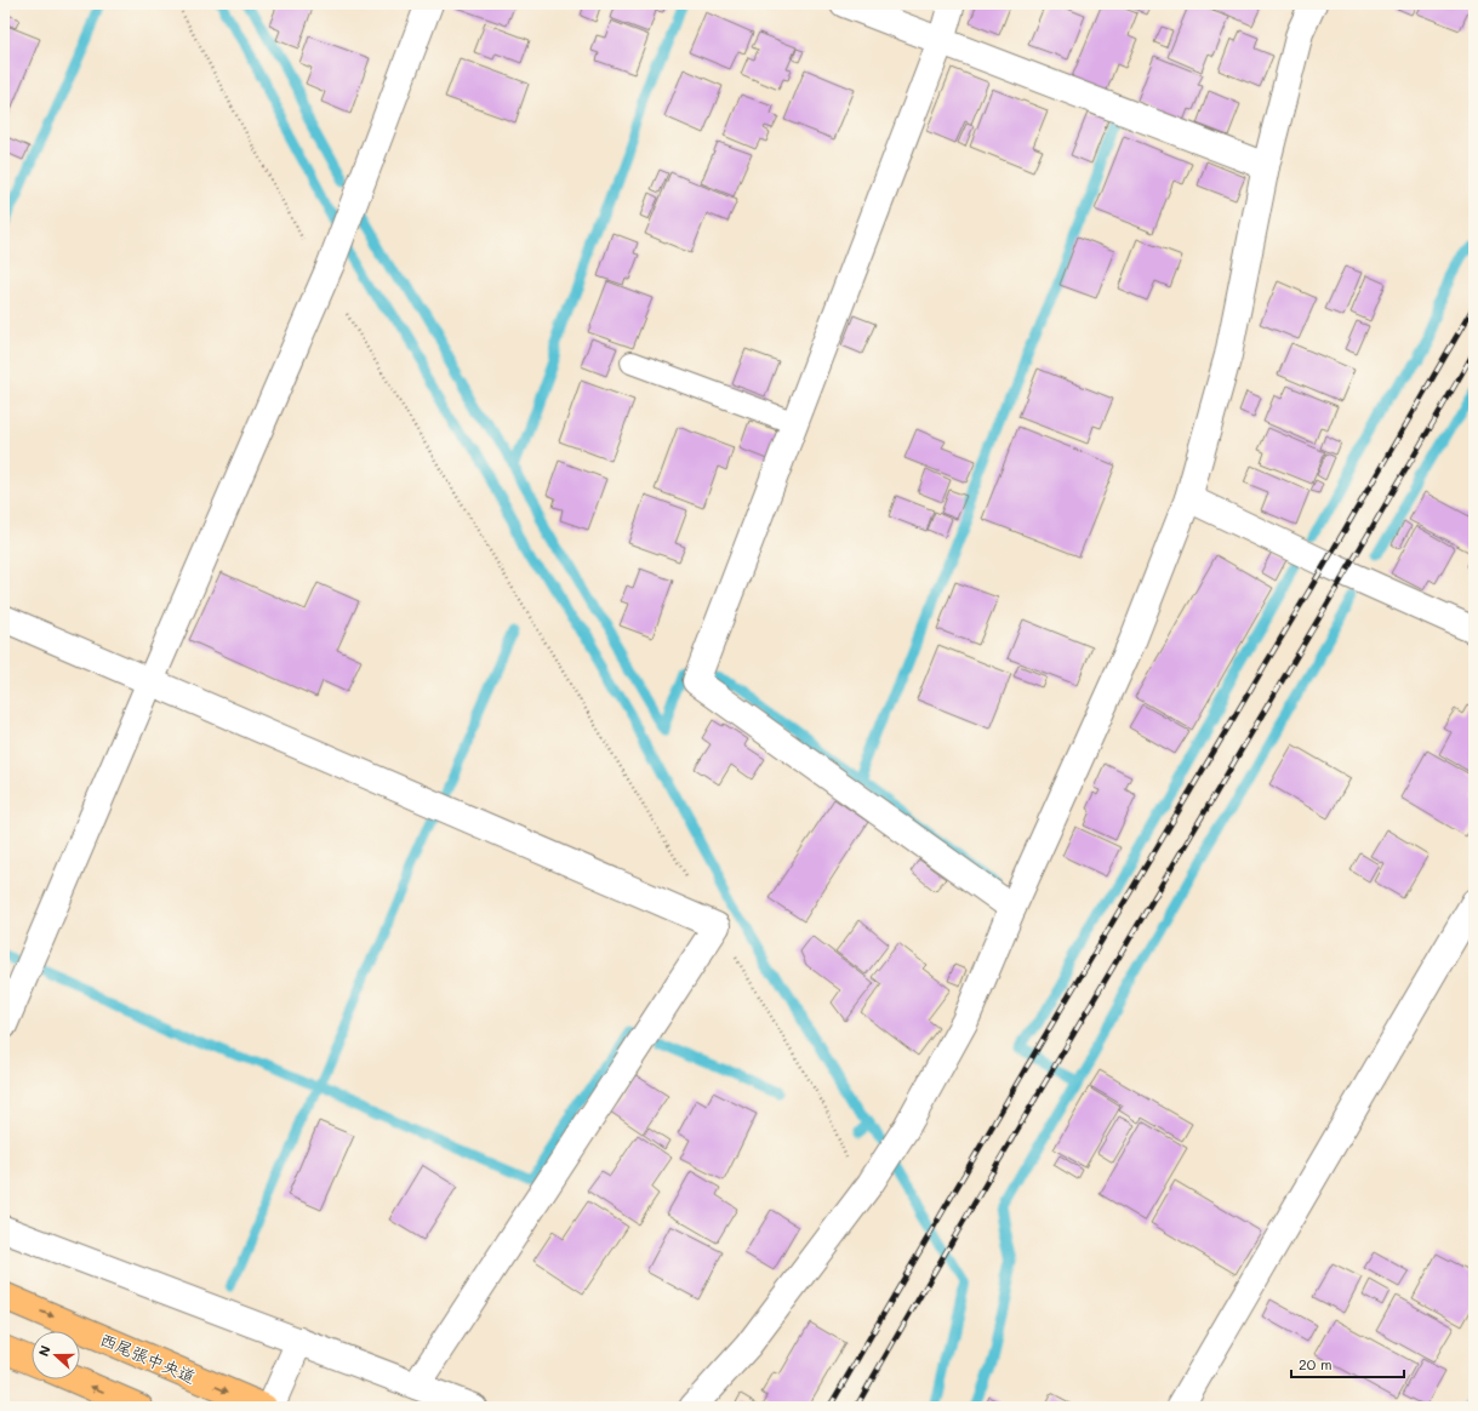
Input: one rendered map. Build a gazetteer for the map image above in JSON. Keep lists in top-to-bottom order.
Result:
{
  "streets": {
    "main road": ["西尾張中央道"]
  },
  "scale_bar": "20 m",
  "north": "left"
}
